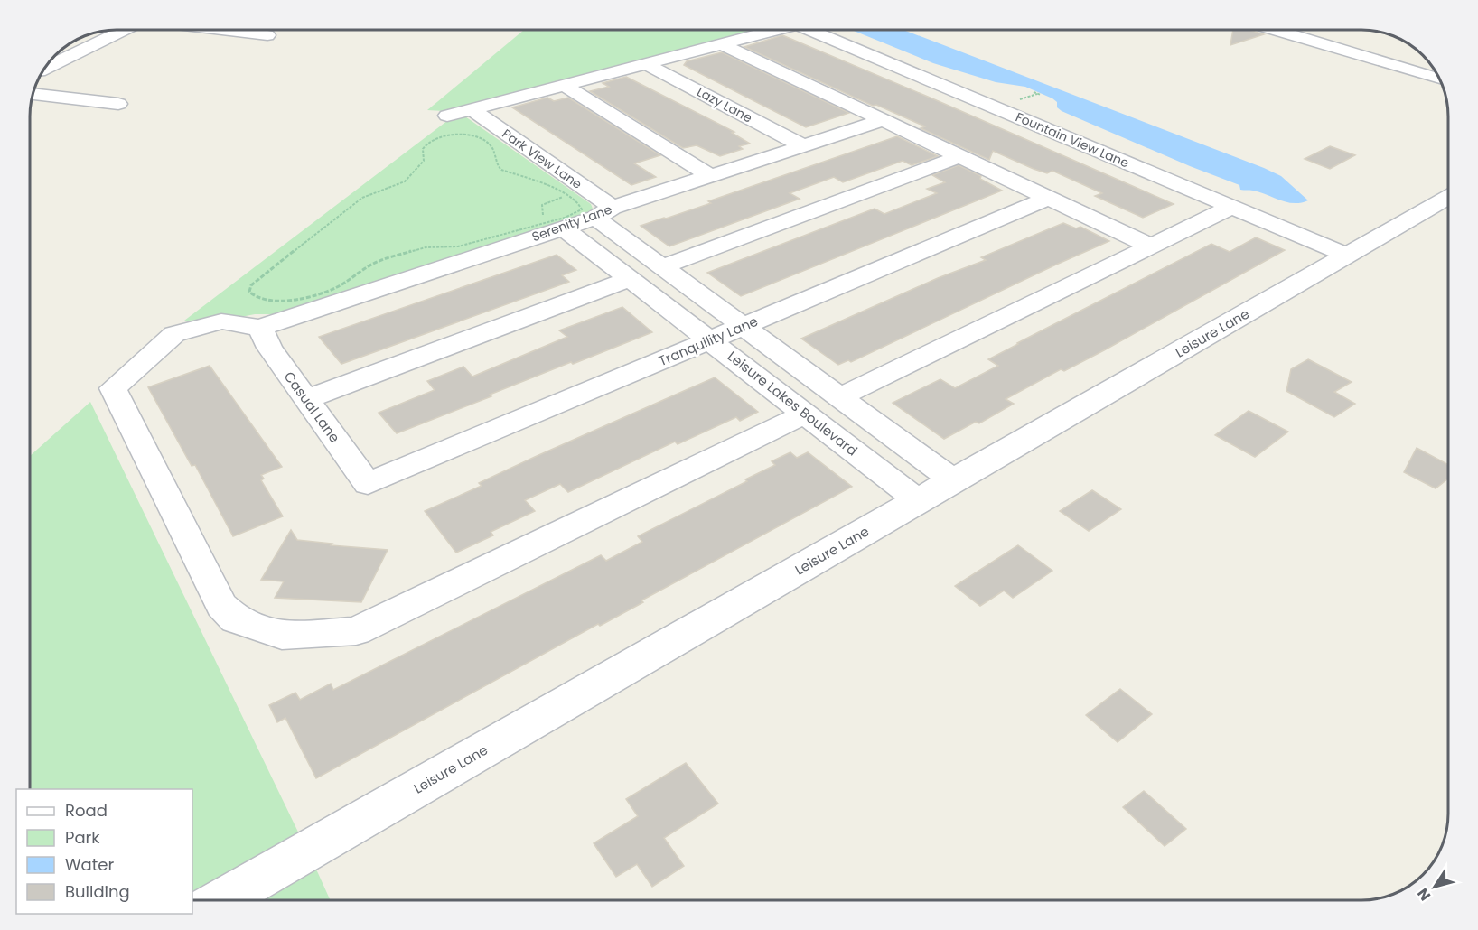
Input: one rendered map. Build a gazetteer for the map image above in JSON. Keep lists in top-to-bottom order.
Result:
{
  "streets": {
    "street": [
      "Lazy Lane",
      "Fountain View Lane",
      "Park View Lane",
      "Serenity Lane",
      "Leisure Lane",
      "Tranquility Lane",
      "Leisure Lakes Boulevard",
      "Casual Lane"
    ]
  },
  "crossings": [
    ["Lazy Lane", "Serenity Lane"],
    ["Fountain View Lane", "Leisure Lane"],
    ["Park View Lane", "Serenity Lane"],
    ["Serenity Lane", "Leisure Lakes Boulevard"],
    ["Serenity Lane", "Casual Lane"],
    ["Leisure Lane", "Leisure Lakes Boulevard"],
    ["Tranquility Lane", "Leisure Lakes Boulevard"],
    ["Tranquility Lane", "Casual Lane"]
  ],
  "legend": [
    "Road",
    "Park",
    "Water",
    "Building"
  ],
  "north": "bottom left"
}
